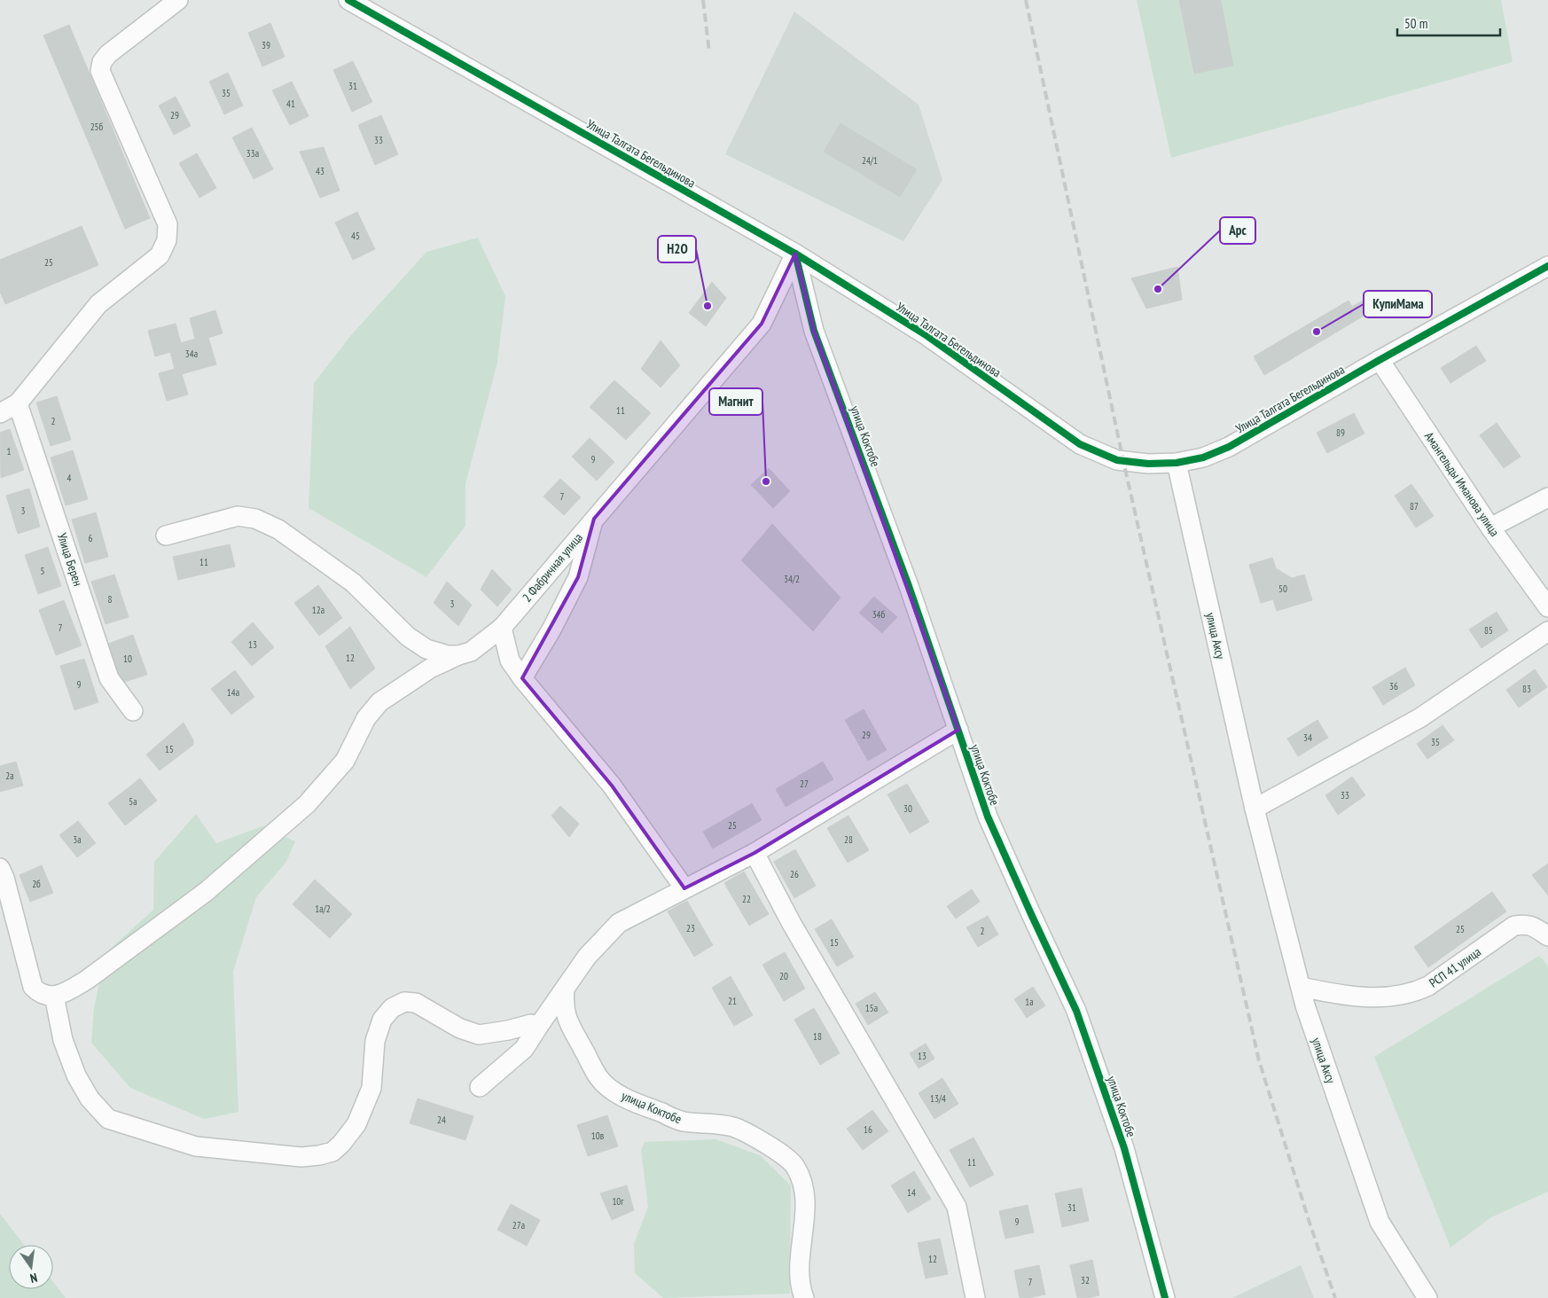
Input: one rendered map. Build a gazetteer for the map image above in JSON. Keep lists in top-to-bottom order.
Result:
{
  "streets": {
    "street": [
      "Улица Талгата Бегельдинова",
      "улица Коктобе",
      "Амангельды Иманова улица",
      "Улица Берен",
      "2 Фабричная улица",
      "улица Аксу",
      "РСП 41 улица"
    ]
  },
  "crossings": [
    ["Улица Талгата Бегельдинова", "улица Коктобе"],
    ["Улица Талгата Бегельдинова", "Амангельды Иманова улица"],
    ["Улица Талгата Бегельдинова", "2 Фабричная улица"],
    ["Улица Талгата Бегельдинова", "улица Аксу"],
    ["улица Коктобе", "2 Фабричная улица"],
    ["улица Аксу", "РСП 41 улица"]
  ],
  "places": [
    "Арс",
    "H2O",
    "КупиМама",
    "Магнит"
  ],
  "house_numbers": [
    "39",
    "31",
    "35",
    "41",
    "29",
    "25б",
    "33",
    "33а",
    "24/1",
    "43",
    "45",
    "25",
    "34а",
    "11",
    "2",
    "89",
    "1",
    "9",
    "4",
    "7",
    "87",
    "3",
    "6",
    "11",
    "5",
    "34/2",
    "50",
    "8",
    "3",
    "12а",
    "34б",
    "7",
    "85",
    "13",
    "12",
    "10",
    "9",
    "36",
    "83",
    "14а",
    "29",
    "34",
    "35",
    "15",
    "2а",
    "27",
    "33",
    "5а",
    "30",
    "25",
    "3а",
    "28",
    "26",
    "2б",
    "22",
    "1а/2",
    "23",
    "25",
    "2",
    "15",
    "20",
    "21",
    "1а",
    "15а",
    "18",
    "13",
    "13/4",
    "24",
    "16",
    "10в",
    "11",
    "14",
    "10г",
    "31",
    "9",
    "27а",
    "12",
    "32",
    "7"
  ],
  "scale_bar": "50 m",
  "north": "bottom"
}
